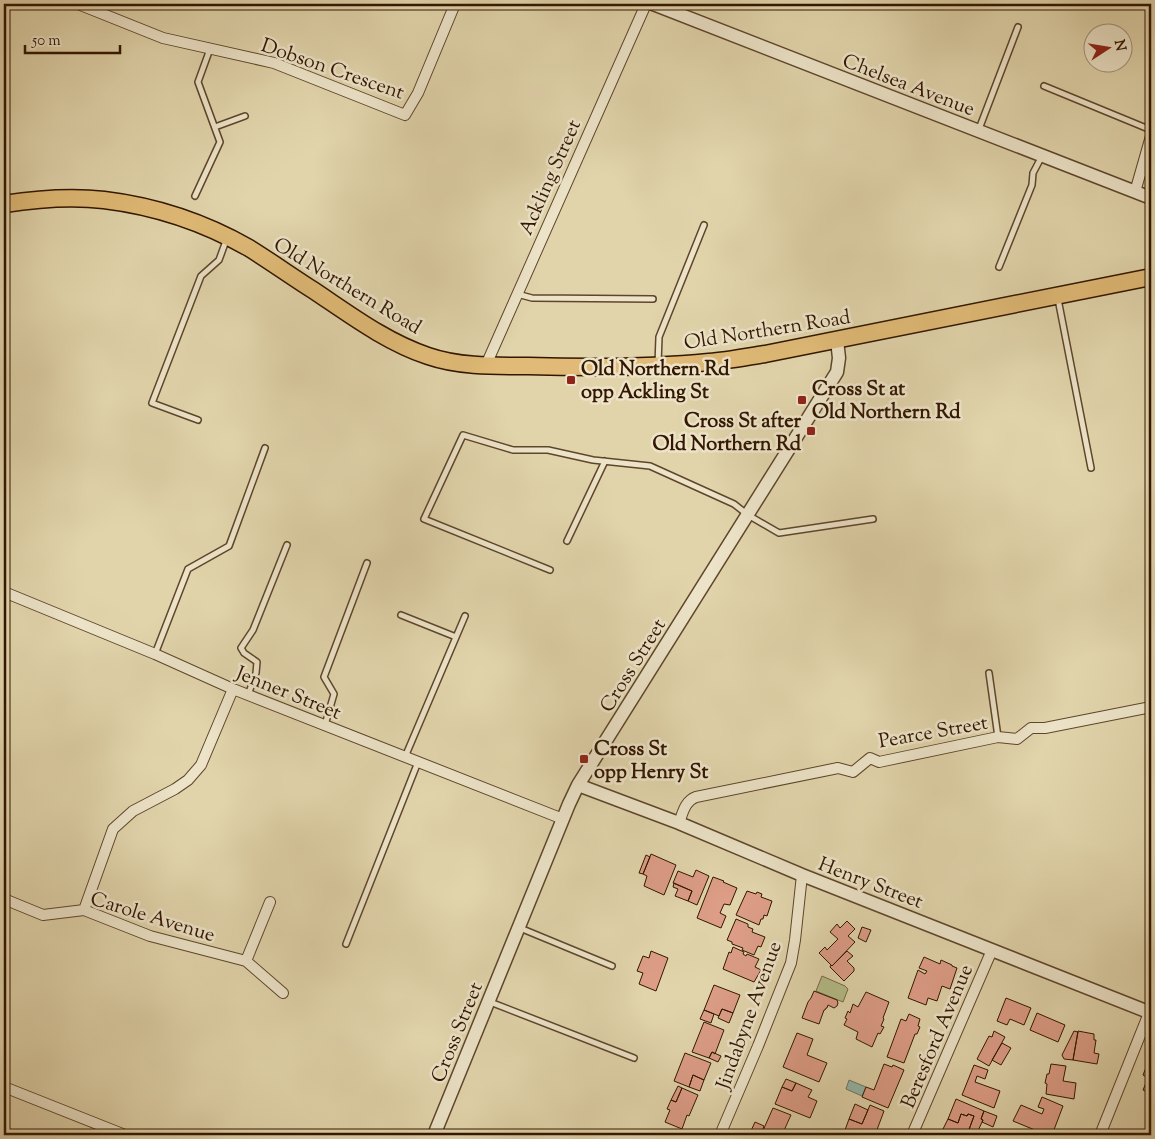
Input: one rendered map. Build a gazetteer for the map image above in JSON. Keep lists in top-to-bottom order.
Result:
{
  "streets": {
    "main road": ["Old Northern Road"],
    "street": [
      "Dobson Crescent",
      "Chelsea Avenue",
      "Ackling Street",
      "Cross Street",
      "Jenner Street",
      "Pearce Street",
      "Henry Street",
      "Carole Avenue",
      "Jindabyne Avenue",
      "Beresford Avenue"
    ]
  },
  "crossings": [
    ["Ackling Street", "Old Northern Road"],
    ["Old Northern Road", "Cross Street"],
    ["Cross Street", "Jenner Street"],
    ["Cross Street", "Henry Street"],
    ["Pearce Street", "Henry Street"],
    ["Henry Street", "Jindabyne Avenue"],
    ["Henry Street", "Beresford Avenue"]
  ],
  "places": {
    "transit": [
      "Old Northern Rd opp Ackling St",
      "Cross St at Old Northern Rd",
      "Cross St after Old Northern Rd",
      "Cross St opp Henry St"
    ]
  },
  "scale_bar": "50 m",
  "north": "right"
}
